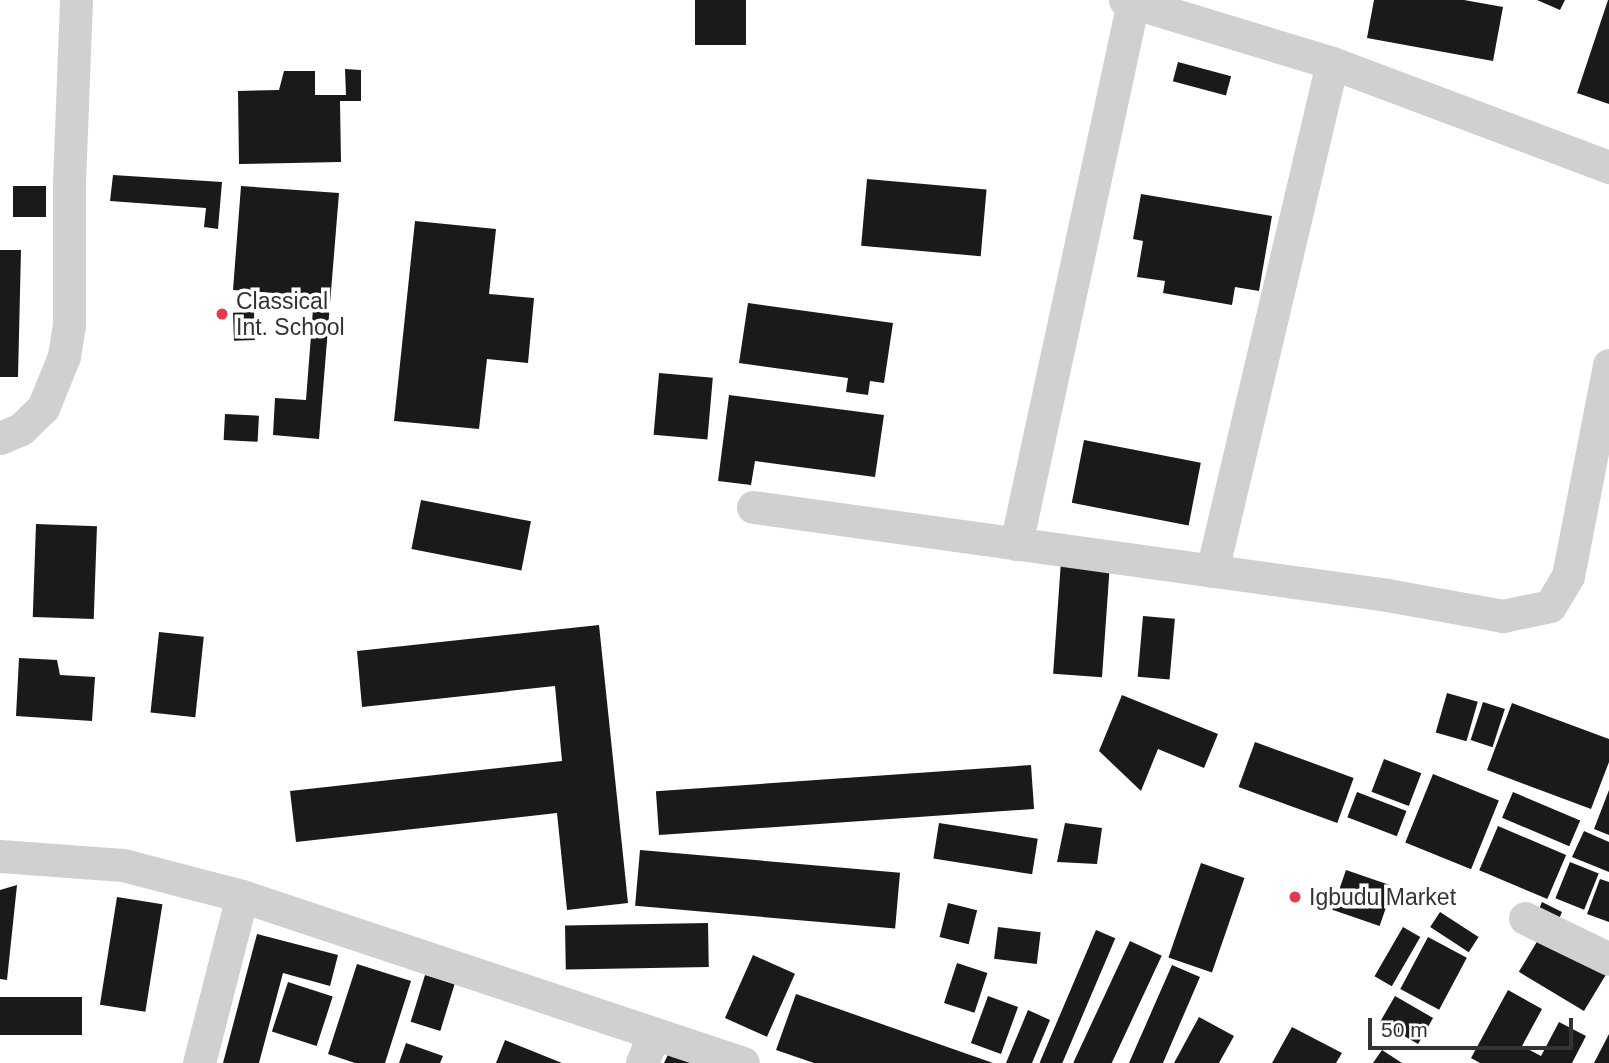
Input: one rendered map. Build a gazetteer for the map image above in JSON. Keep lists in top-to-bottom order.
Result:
{
  "places": ["Classical Int. School", "Igbudu Market"],
  "scale_bar": "50 m"
}
